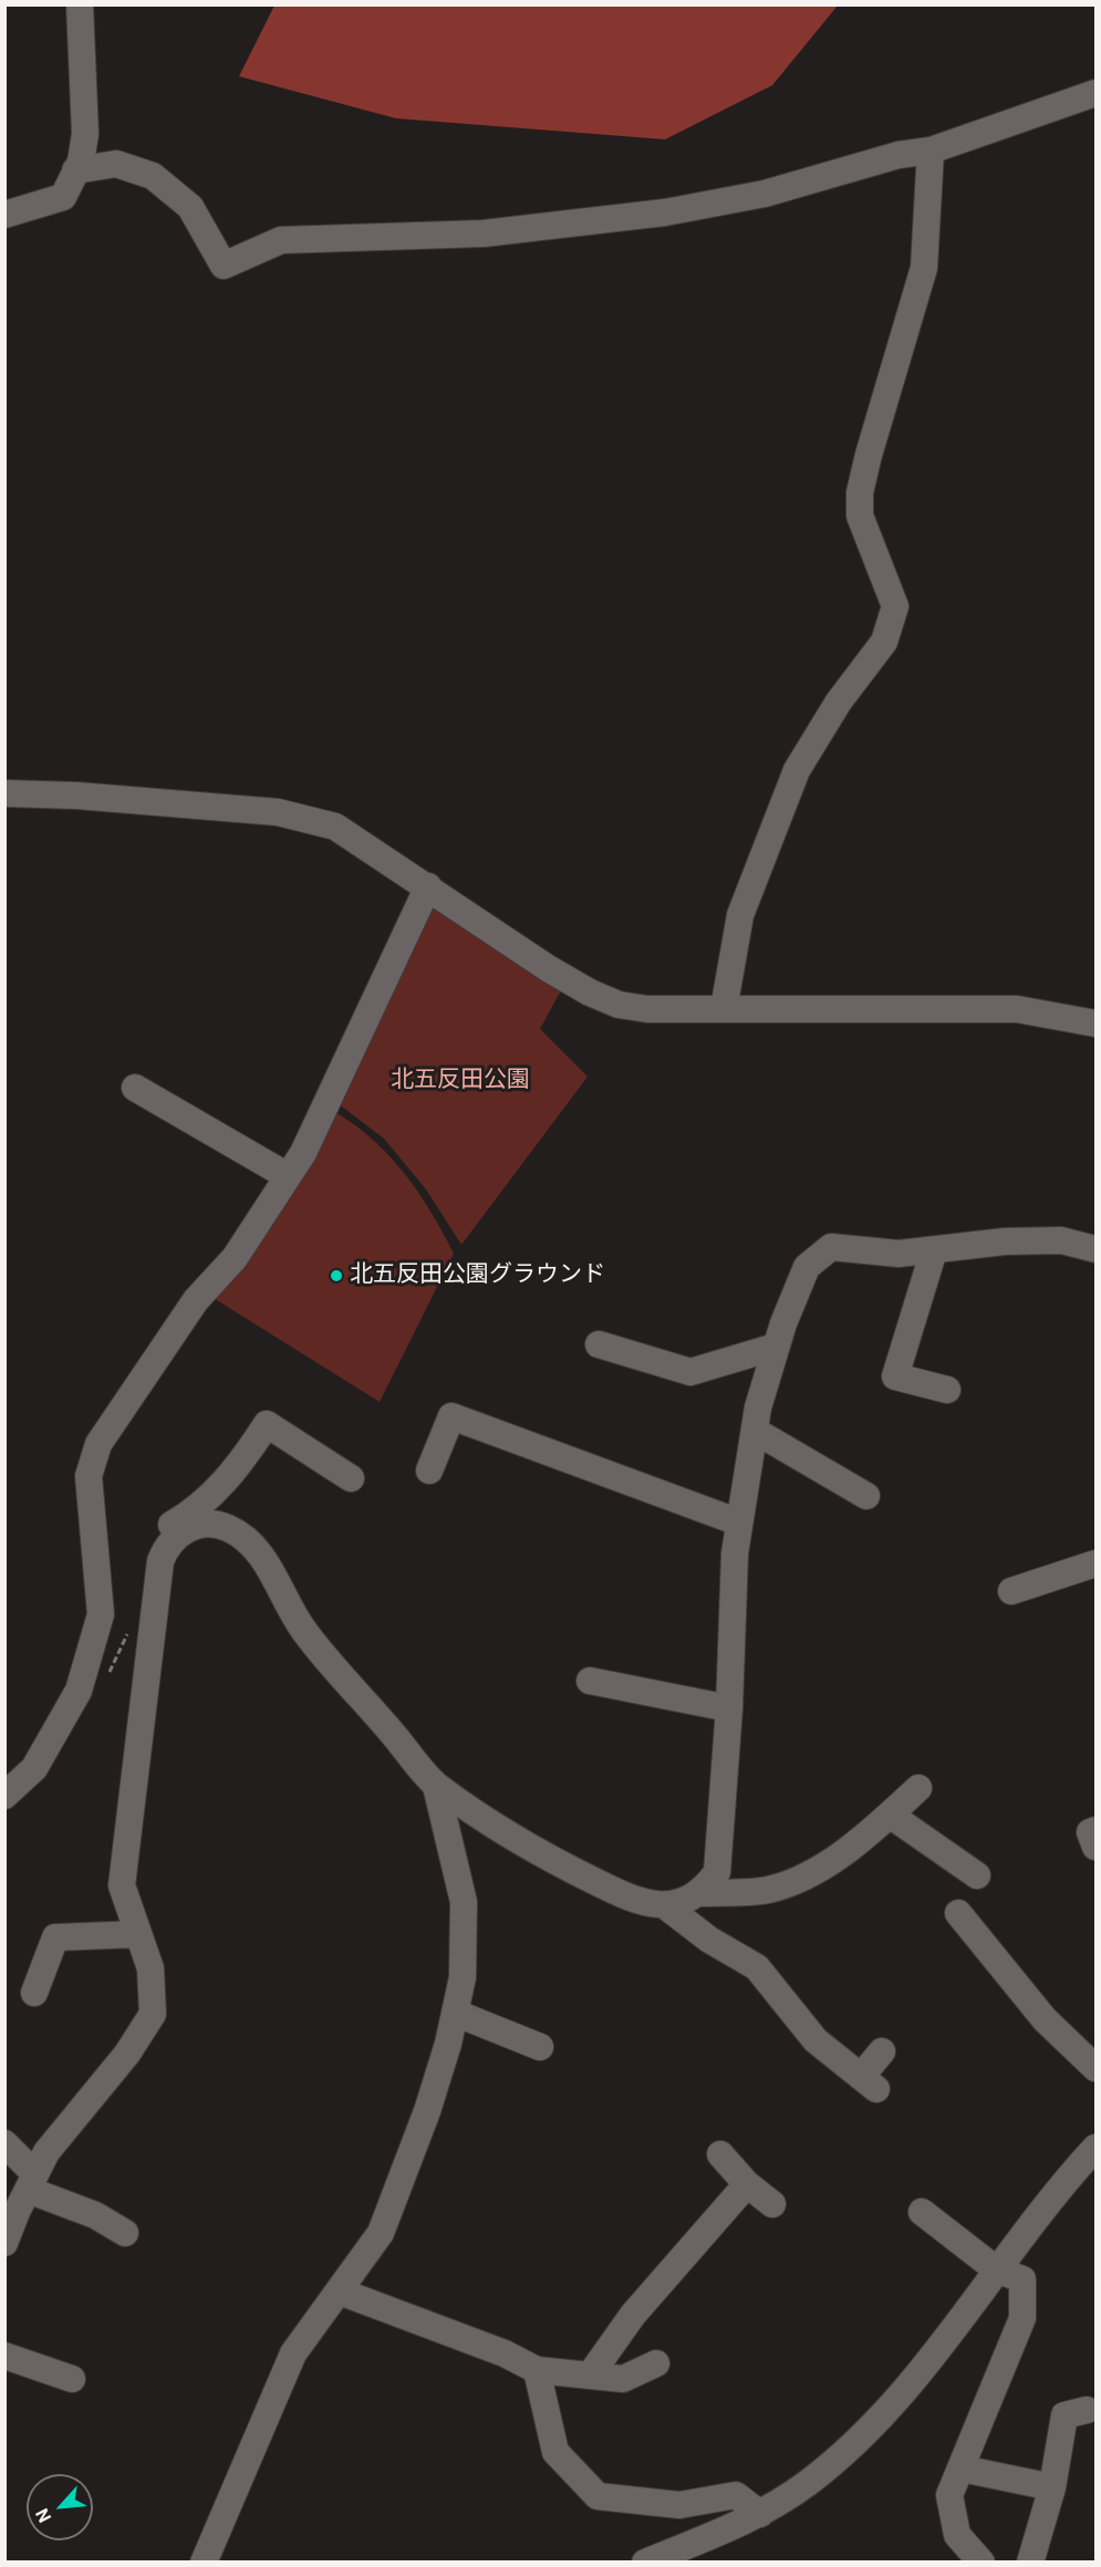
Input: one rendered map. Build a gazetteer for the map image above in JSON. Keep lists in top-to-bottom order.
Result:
{
  "parks": ["北五反田公園"],
  "places": ["北五反田公園グラウンド"],
  "north": "bottom left"
}
